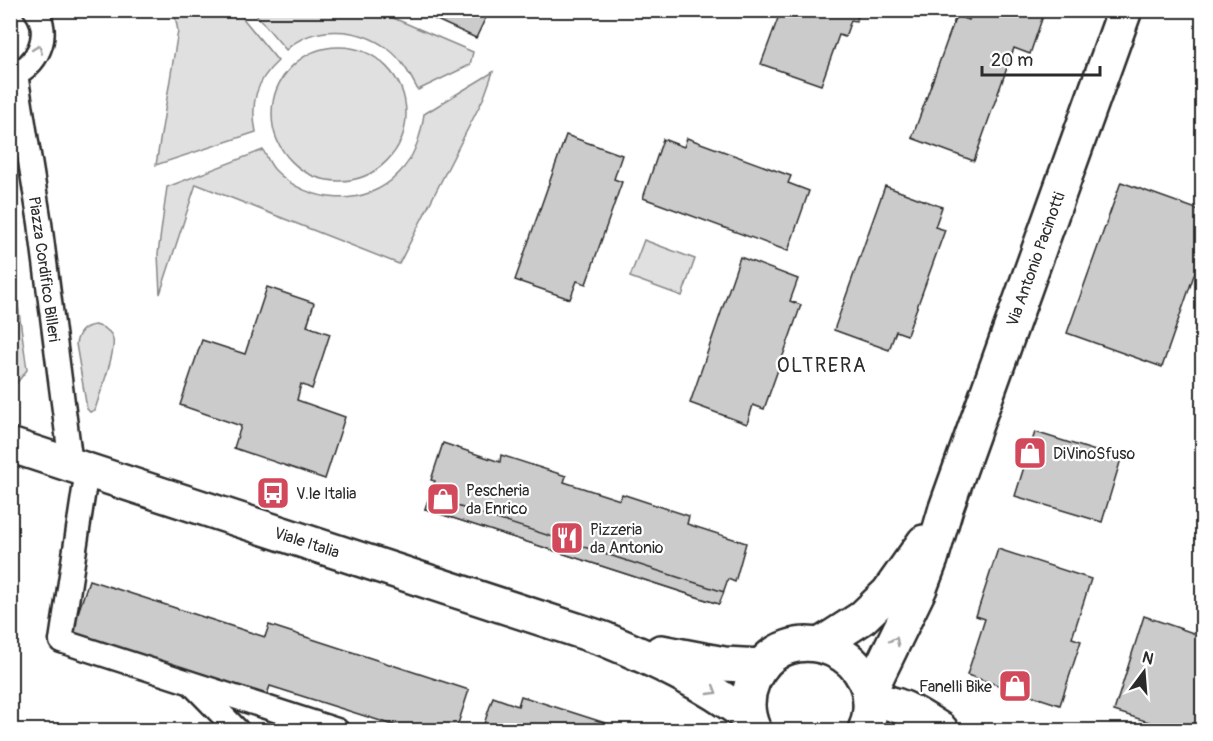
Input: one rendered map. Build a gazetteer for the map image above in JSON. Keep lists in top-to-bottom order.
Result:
{
  "streets": {
    "street": ["Via Antonio Pacinotti", "Viale Italia"],
    "lane": ["Piazza Cordifico Billeri"]
  },
  "crossings": [
    ["Piazza Cordifico Billeri", "Viale Italia"]
  ],
  "districts": ["OLTRERA"],
  "places": {
    "shop": ["DiVinoSfuso", "Pescheria da Enrico", "Fanelli Bike"],
    "bus stop": ["V.le Italia"],
    "restaurant": ["Pizzeria da Antonio"]
  },
  "scale_bar": "20 m",
  "north": "top"
}
